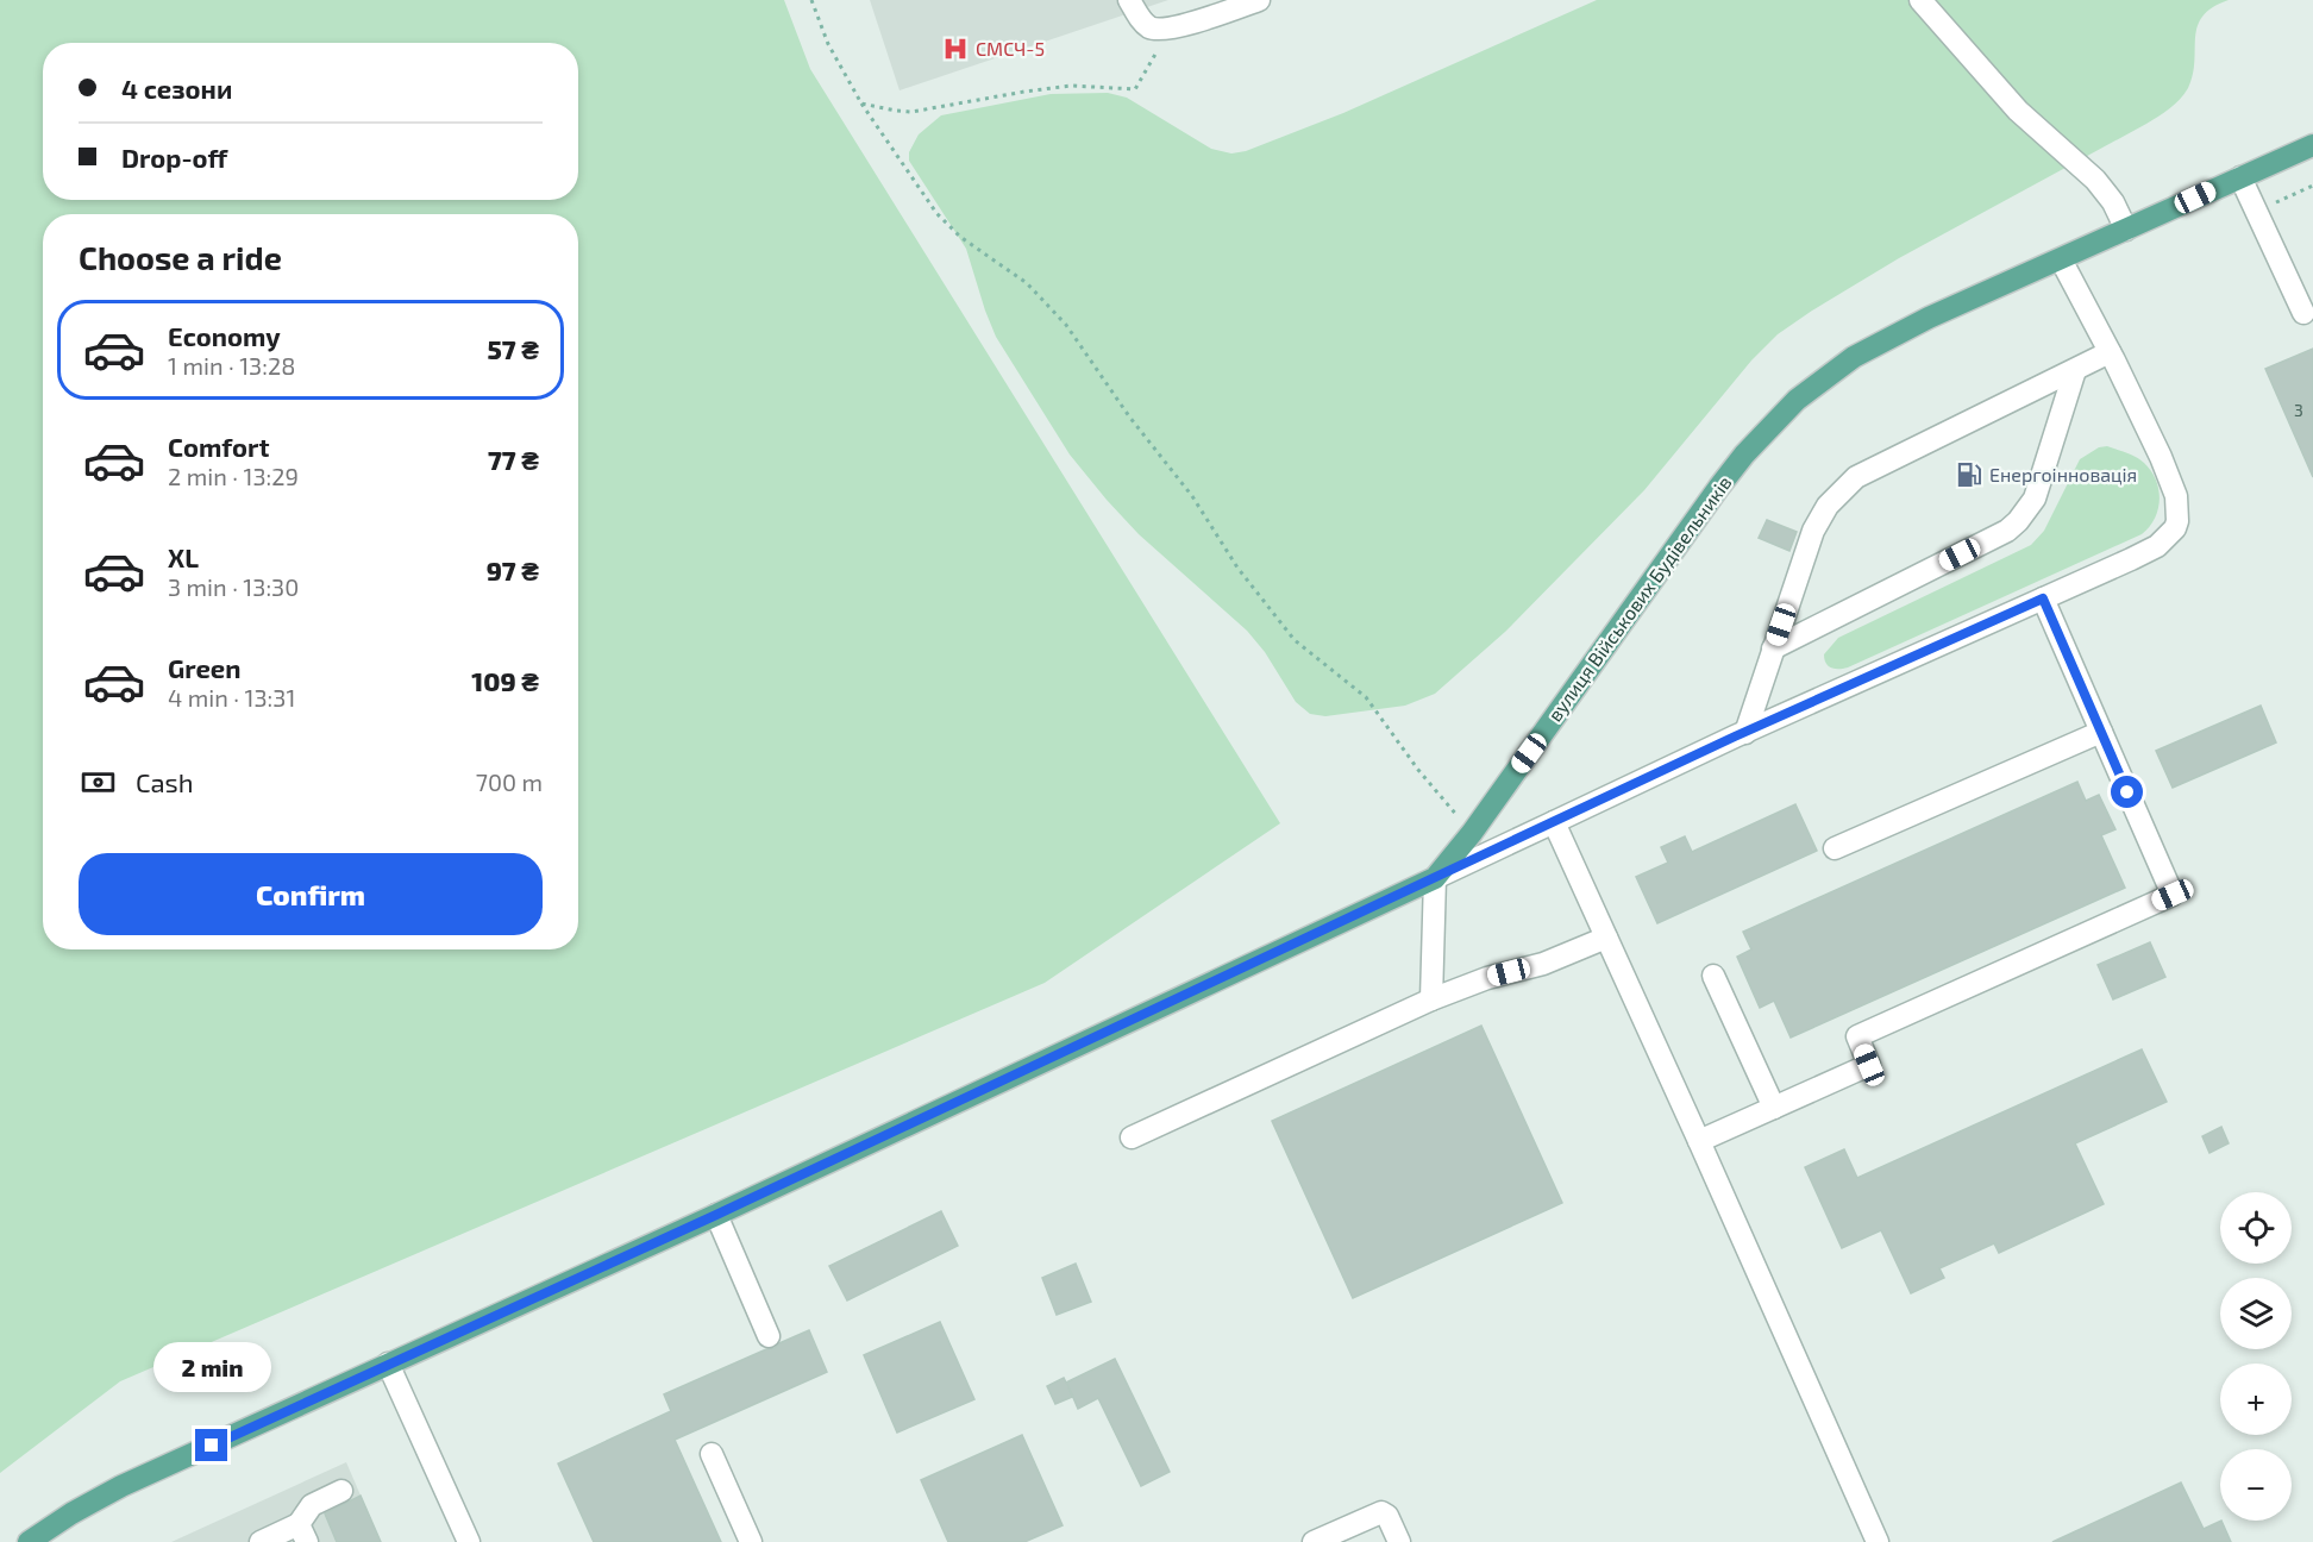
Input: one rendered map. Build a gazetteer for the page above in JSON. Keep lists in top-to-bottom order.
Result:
{
  "streets": {
    "main road": ["вулиця Військових Будівельників"]
  },
  "places": {
    "hospital": ["СМСЧ-5"],
    "fuel station": ["Енергоінновація"]
  },
  "house_numbers": ["3"],
  "page": {
    "banner": ["4 сезони", "Drop-off"],
    "heading": "Choose a ride",
    "list": [
      {
        "name": "Economy",
        "note": "1 min · 13:28",
        "value": "57 ₴"
      },
      {
        "name": "Comfort",
        "note": "2 min · 13:29",
        "value": "77 ₴"
      },
      {
        "name": "XL",
        "note": "3 min · 13:30",
        "value": "97 ₴"
      },
      {
        "name": "Green",
        "note": "4 min · 13:31",
        "value": "109 ₴"
      }
    ],
    "pay": ["Cash", "700 m"],
    "buttons": "Confirm",
    "map_buttons": ["+", "−"],
    "bubble": "2 min"
  }
}
